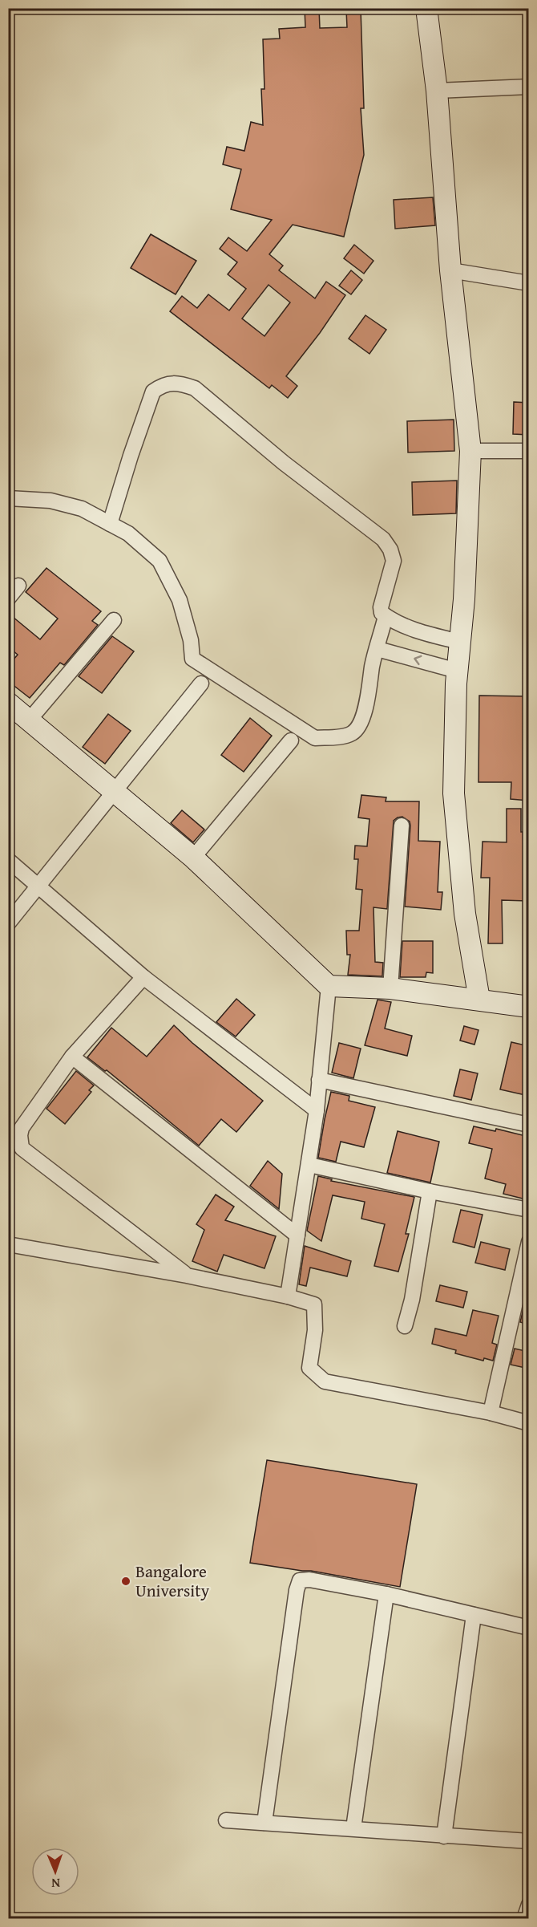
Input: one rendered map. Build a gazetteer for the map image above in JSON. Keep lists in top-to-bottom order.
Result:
{
  "places": ["Bangalore University"],
  "north": "bottom"
}
